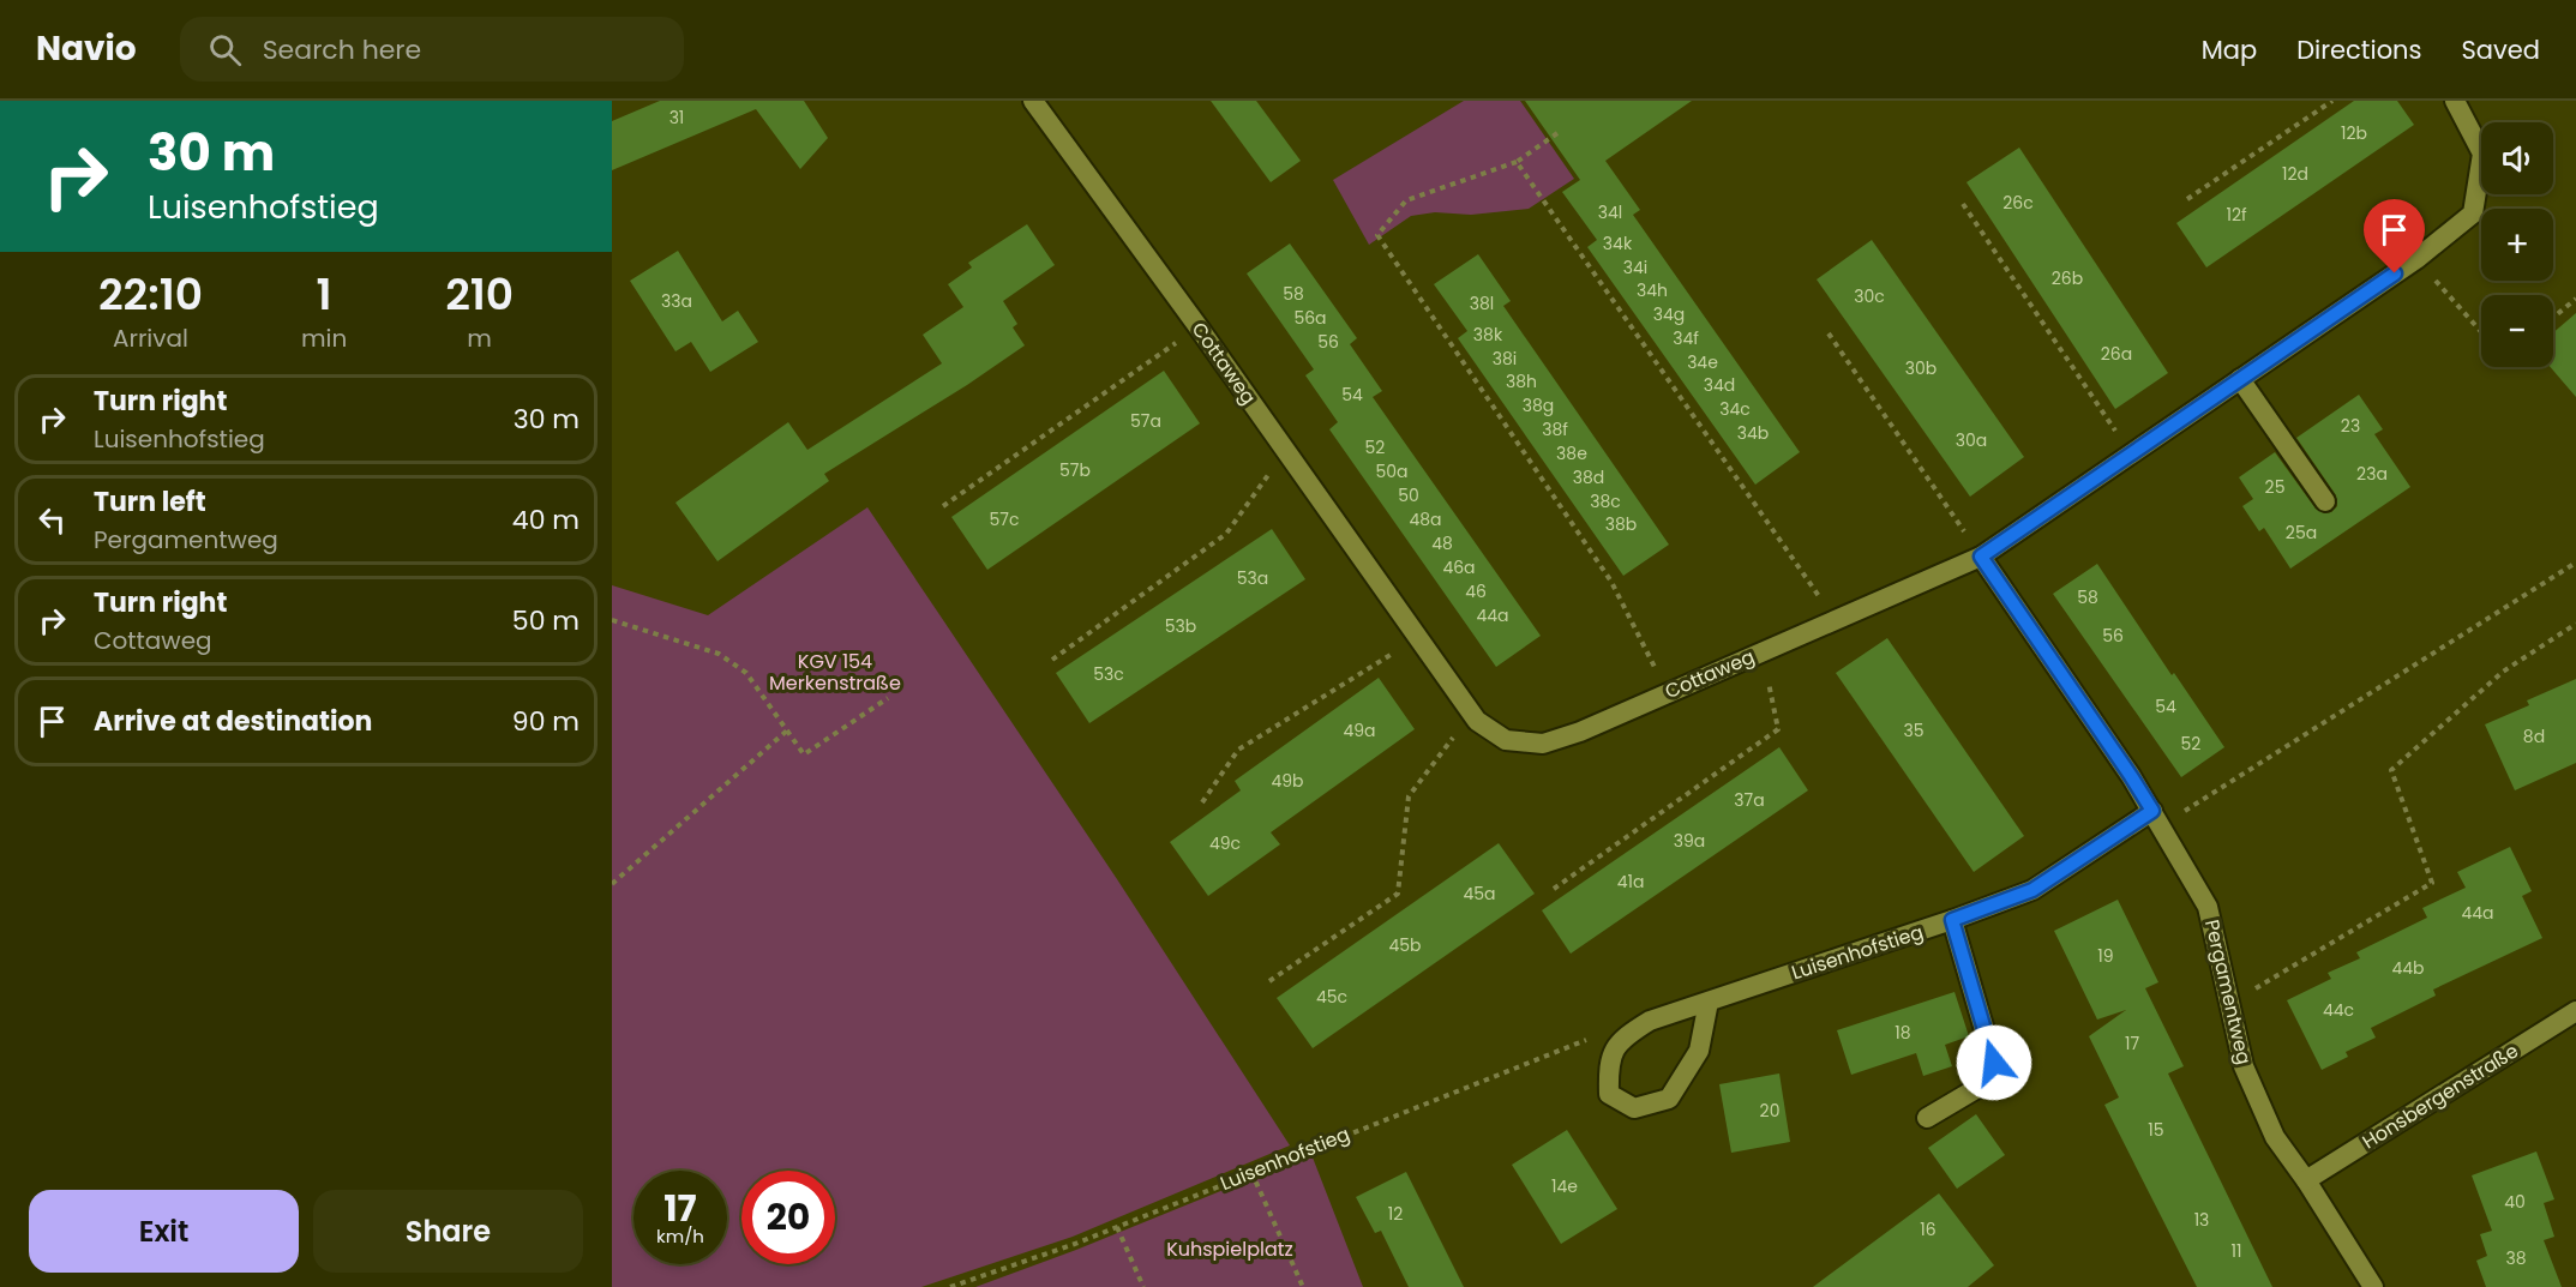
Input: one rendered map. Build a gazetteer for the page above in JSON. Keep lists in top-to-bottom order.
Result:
{
  "streets": {
    "street": [
      "Cottaweg",
      "Luisenhofstieg",
      "Pergamentweg",
      "Honsbergenstraße"
    ]
  },
  "crossings": [
    ["Cottaweg", "Pergamentweg"],
    ["Luisenhofstieg", "Pergamentweg"],
    ["Pergamentweg", "Honsbergenstraße"]
  ],
  "parks": ["KGV 154 Merkenstraße", "Kuhspielplatz"],
  "house_numbers": [
    "31",
    "12b",
    "12d",
    "26c",
    "34l",
    "12f",
    "34k",
    "34i",
    "26b",
    "34h",
    "58",
    "30c",
    "33a",
    "38l",
    "34g",
    "56a",
    "38k",
    "34f",
    "56",
    "26a",
    "38i",
    "34e",
    "30b",
    "38h",
    "34d",
    "54",
    "38g",
    "34c",
    "57a",
    "23",
    "38f",
    "34b",
    "30a",
    "52",
    "38e",
    "57b",
    "50a",
    "23a",
    "38d",
    "25",
    "50",
    "38c",
    "57c",
    "48a",
    "38b",
    "25a",
    "48",
    "46a",
    "53a",
    "46",
    "58",
    "44a",
    "53b",
    "56",
    "53c",
    "54",
    "49a",
    "35",
    "8d",
    "52",
    "49b",
    "37a",
    "39a",
    "49c",
    "41a",
    "45a",
    "44a",
    "45b",
    "19",
    "44b",
    "45c",
    "44c",
    "18",
    "17",
    "20",
    "15",
    "14e",
    "40",
    "12",
    "13",
    "16",
    "11",
    "38"
  ],
  "page": {
    "header": "Navio",
    "search": "Search here",
    "nav": ["Map", "Directions", "Saved"],
    "turn": ["30 m", "Luisenhofstieg"],
    "map_buttons": ["+", "−"],
    "eta": [
      "22:10",
      "Arrival",
      "1",
      "min",
      "210",
      "m"
    ],
    "list": [
      {
        "name": "Turn right",
        "note": "Luisenhofstieg",
        "value": "30 m"
      },
      {
        "name": "Turn left",
        "note": "Pergamentweg",
        "value": "40 m"
      },
      {
        "name": "Turn right",
        "note": "Cottaweg",
        "value": "50 m"
      },
      {
        "name": "Arrive at destination",
        "value": "90 m"
      }
    ],
    "speed": "17 km/h",
    "limit": "20",
    "buttons": ["Exit", "Share"]
  }
}
